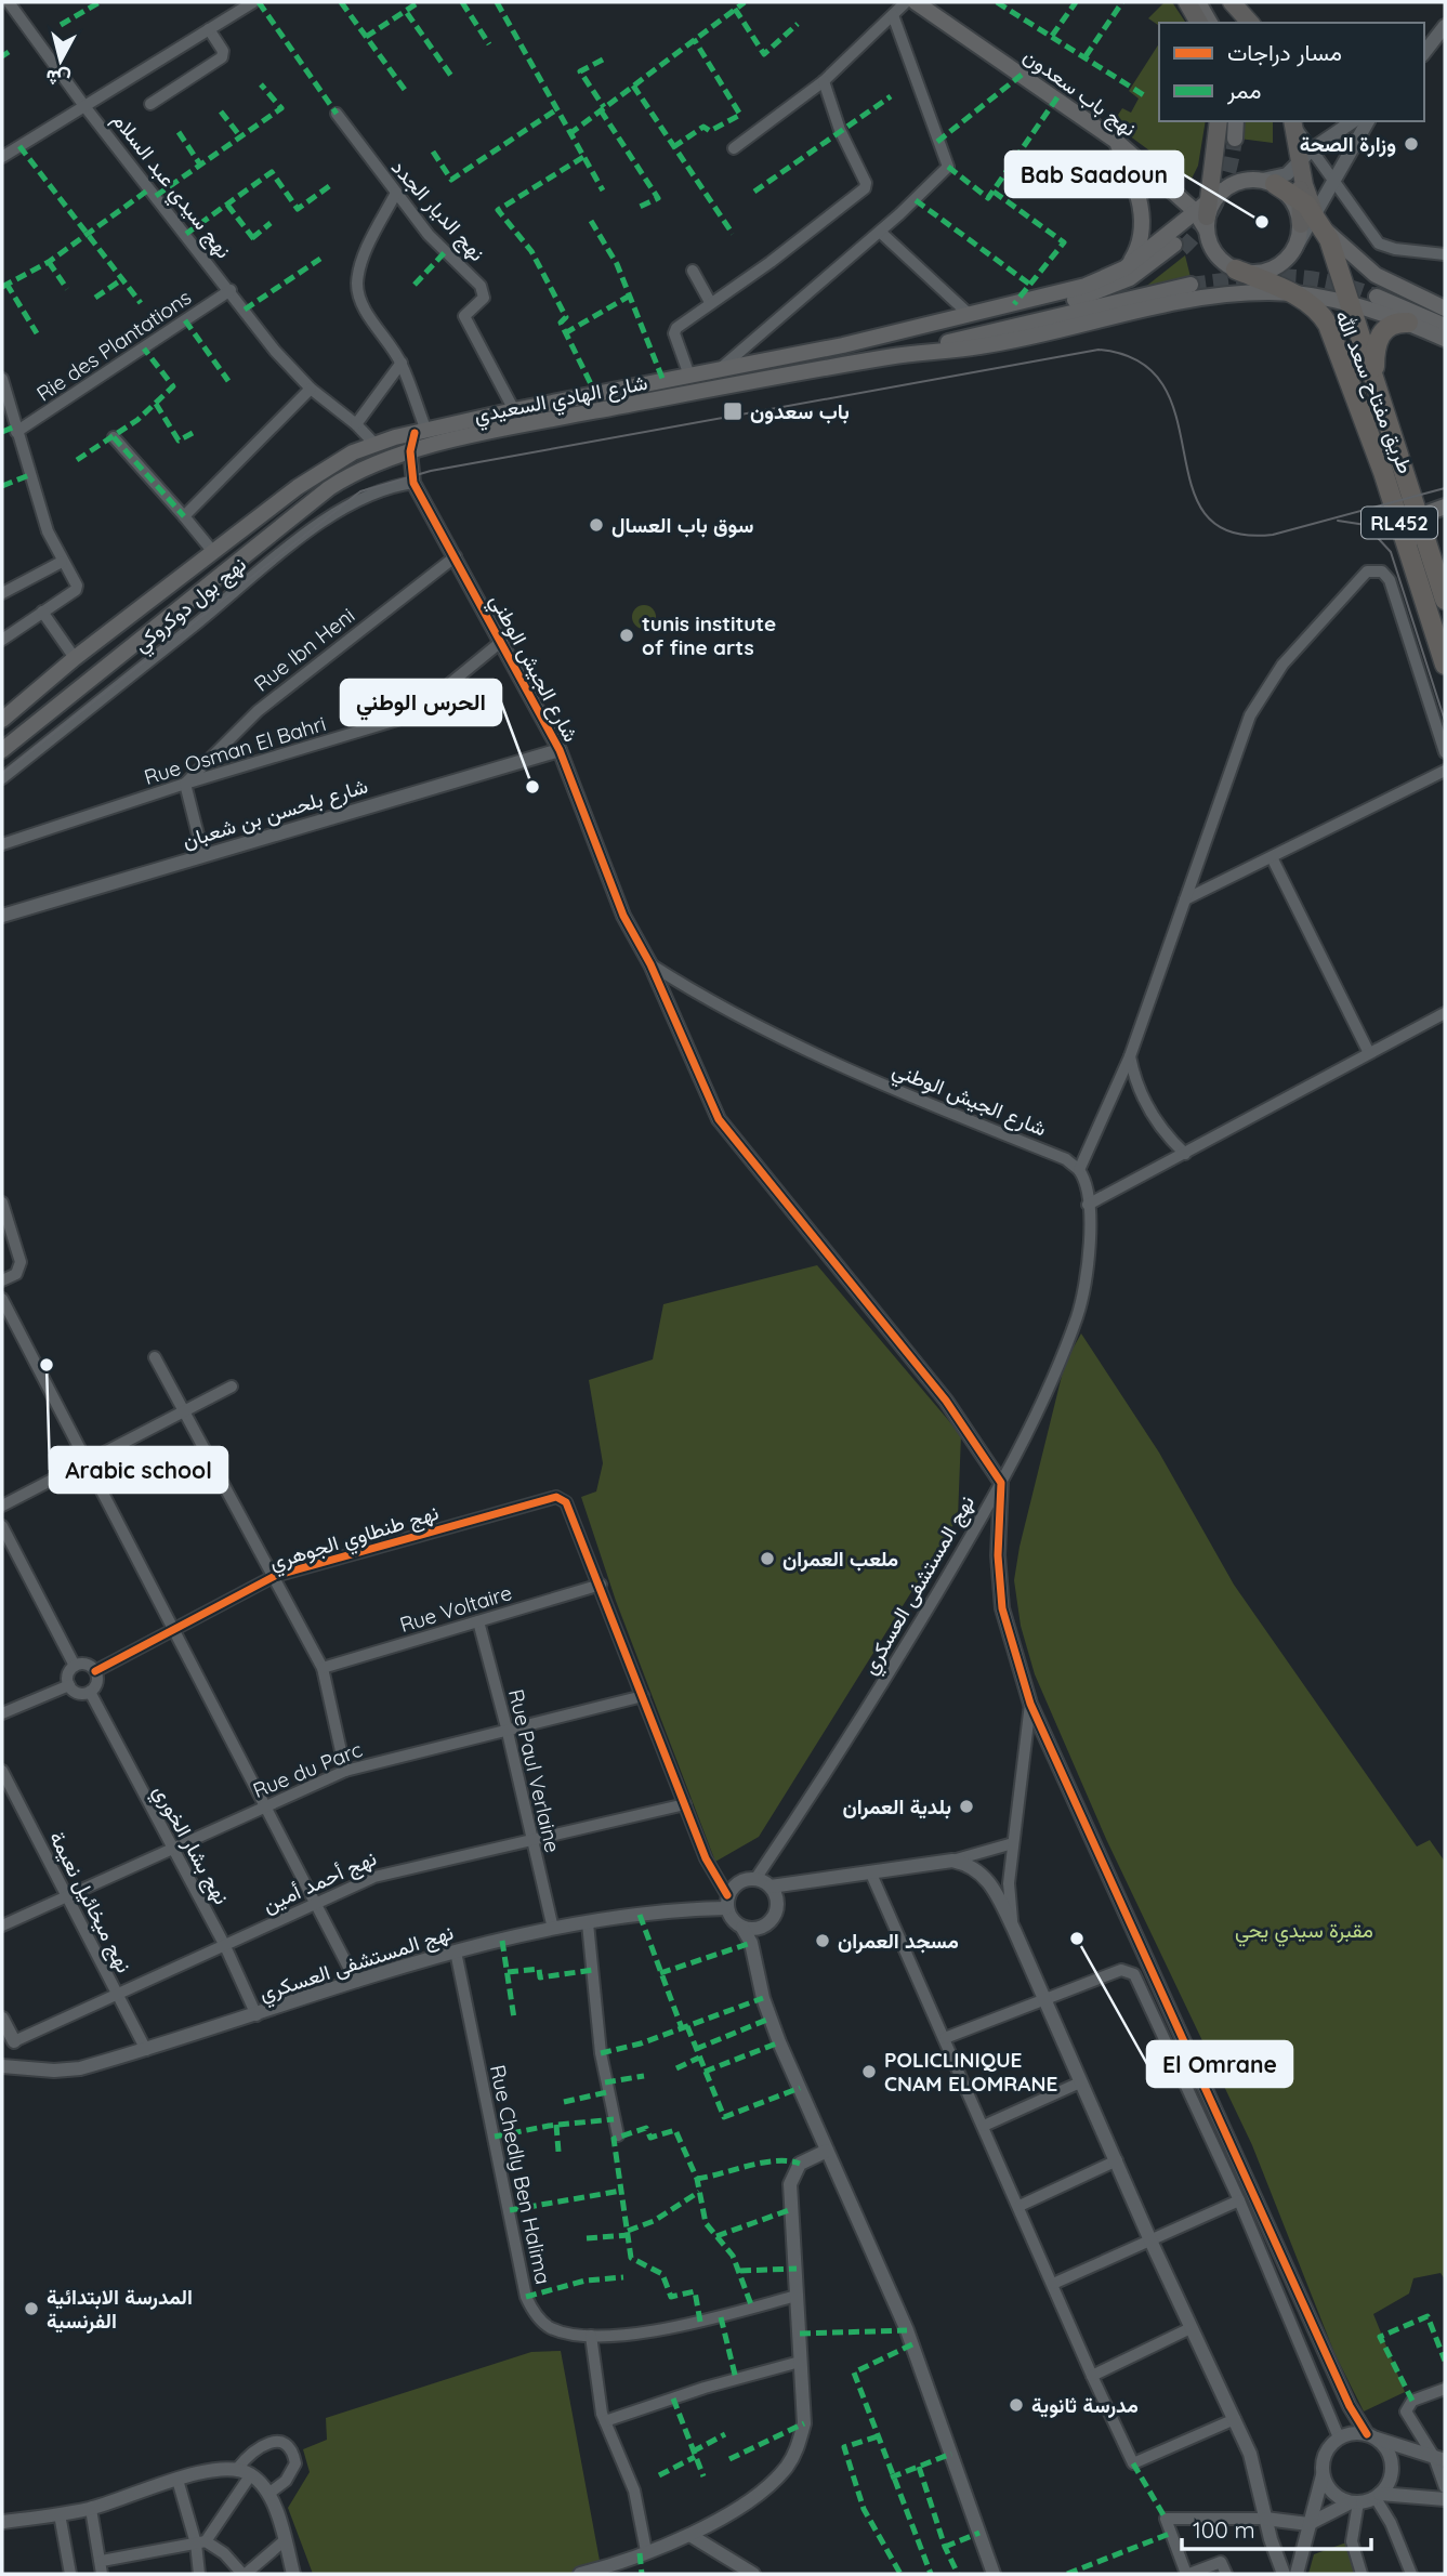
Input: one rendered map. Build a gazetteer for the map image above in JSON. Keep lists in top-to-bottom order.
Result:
{
  "streets": {
    "highway": ["طريق مفتاح سعد الله", "RL452"],
    "main road": ["نهج باب سعدون", "شارع الهادي السعيدي"],
    "street": [
      "نهج سيدي عبد السلام",
      "نهج الديار الجدد",
      "Rie des Plantations",
      "نهج بول دوكروكي",
      "Rue Ibn Heni",
      "شارع الجيش الوطني",
      "Rue Osman El Bahri",
      "شارع بلحسن بن شعبان",
      "نهج طنطاوي الجوهري",
      "نهج المستشفى العسكري",
      "Rue Voltaire",
      "Rue du Parc",
      "Rue Paul Verlaine",
      "نهج بشار الخوري",
      "نهج أحمد أمين",
      "نهج ميخائيل نعيمة",
      "Rue Chedly Ben Halima"
    ]
  },
  "crossings": [
    ["نهج باب سعدون", "طريق مفتاح سعد الله"],
    ["نهج باب سعدون", "شارع الهادي السعيدي"],
    ["نهج باب سعدون", "RL452"],
    ["نهج سيدي عبد السلام", "Rie des Plantations"],
    ["نهج سيدي عبد السلام", "شارع الهادي السعيدي"],
    ["نهج الديار الجدد", "شارع الهادي السعيدي"],
    ["طريق مفتاح سعد الله", "شارع الهادي السعيدي"],
    ["طريق مفتاح سعد الله", "RL452"],
    ["شارع الهادي السعيدي", "RL452"],
    ["شارع الهادي السعيدي", "شارع الجيش الوطني"],
    ["نهج بول دوكروكي", "شارع الجيش الوطني"],
    ["Rue Ibn Heni", "شارع الجيش الوطني"],
    ["Rue Ibn Heni", "Rue Osman El Bahri"],
    ["شارع الجيش الوطني", "Rue Osman El Bahri"],
    ["شارع الجيش الوطني", "شارع بلحسن بن شعبان"],
    ["نهج طنطاوي الجوهري", "Rue Voltaire"],
    ["نهج طنطاوي الجوهري", "نهج بشار الخوري"],
    ["نهج المستشفى العسكري", "Rue Paul Verlaine"],
    ["نهج المستشفى العسكري", "نهج بشار الخوري"],
    ["نهج المستشفى العسكري", "نهج ميخائيل نعيمة"],
    ["نهج المستشفى العسكري", "Rue Chedly Ben Halima"],
    ["Rue Voltaire", "Rue Paul Verlaine"],
    ["Rue du Parc", "Rue Paul Verlaine"],
    ["Rue du Parc", "نهج بشار الخوري"],
    ["Rue du Parc", "نهج ميخائيل نعيمة"],
    ["Rue Paul Verlaine", "نهج أحمد أمين"],
    ["نهج بشار الخوري", "نهج أحمد أمين"],
    ["نهج أحمد أمين", "نهج ميخائيل نعيمة"]
  ],
  "parks": ["مقبرة سيدي يحي"],
  "places": {
    "other": [
      "وزارة الصحة",
      "Bab Saadoun",
      "سوق باب العسال",
      "tunis institute of fine arts",
      "الحرس الوطني",
      "Arabic school",
      "ملعب العمران",
      "بلدية العمران",
      "El Omrane",
      "مسجد العمران",
      "POLICLINIQUE CNAM ELOMRANE",
      "المدرسة الابتدائية الفرنسية",
      "مدرسة ثانوية"
    ],
    "transit": ["باب سعدون"]
  },
  "legend": ["مسار دراجات", "ممر"],
  "scale_bar": "100 m",
  "north": "bottom"
}
